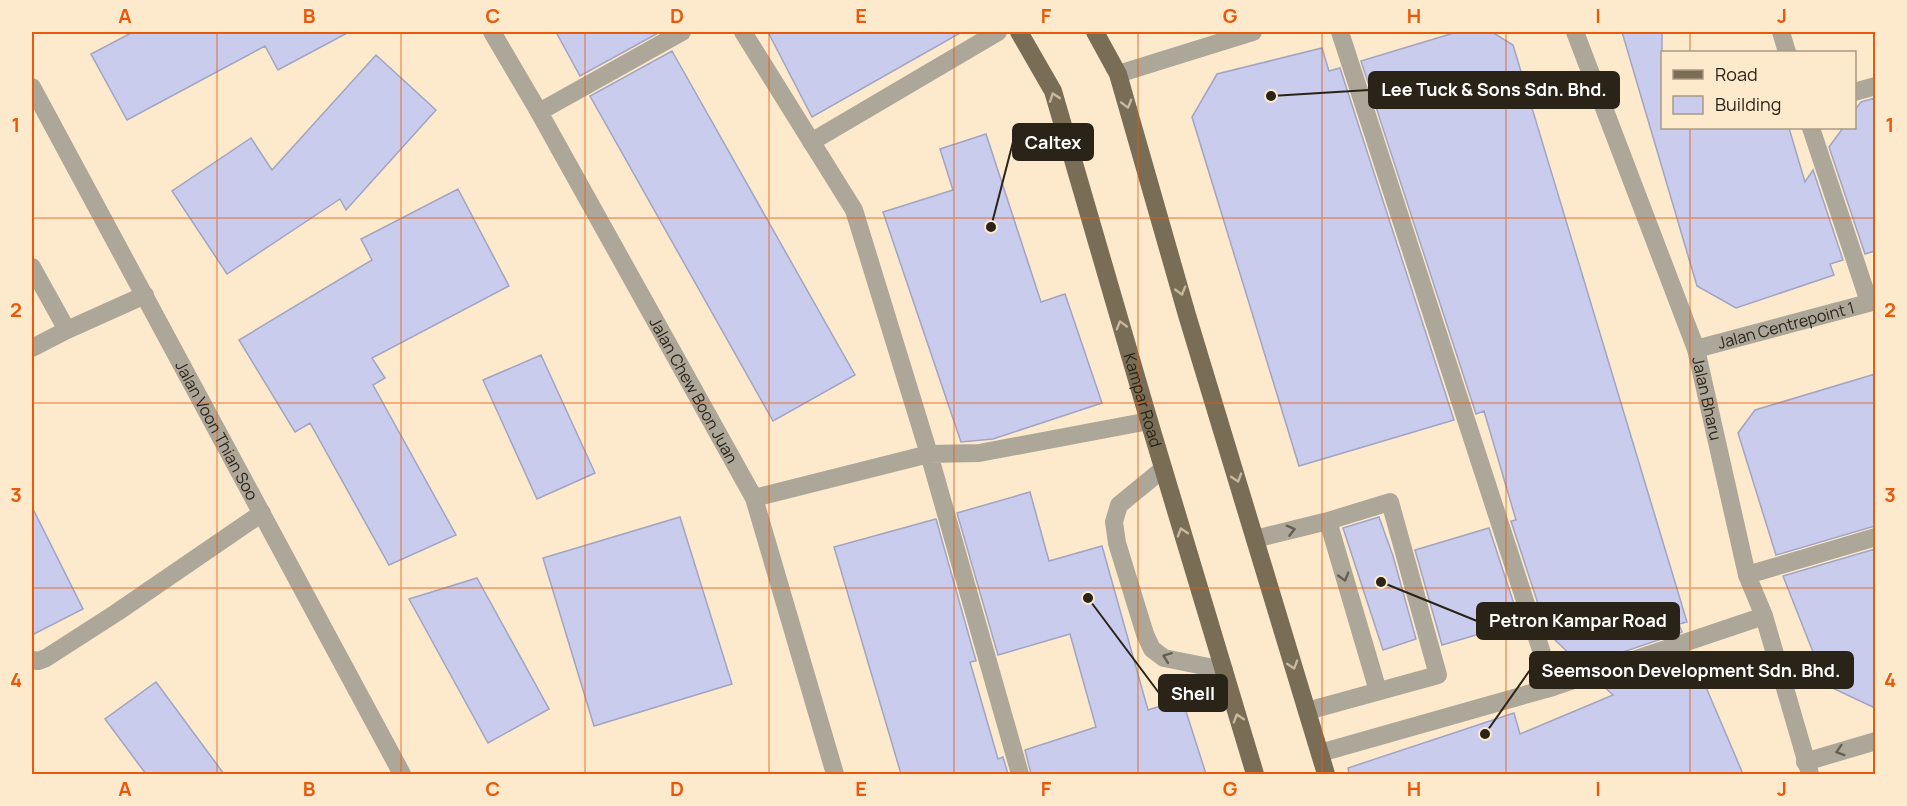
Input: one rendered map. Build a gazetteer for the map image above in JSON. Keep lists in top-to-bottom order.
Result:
{
  "streets": {
    "main road": ["Kampar Road"],
    "street": [
      "Jalan Centrepoint 1",
      "Jalan Chew Boon Juan",
      "Jalan Bharu",
      "Jalan Voon Thian Soo"
    ]
  },
  "crossings": [
    ["Jalan Centrepoint 1", "Jalan Bharu"]
  ],
  "places": [
    "Lee Tuck & Sons Sdn. Bhd.",
    "Caltex",
    "Petron Kampar Road",
    "Shell",
    "Seemsoon Development Sdn. Bhd."
  ],
  "legend": ["Road", "Building"],
  "grid": {
    "columns": [
      "A",
      "B",
      "C",
      "D",
      "E",
      "F",
      "G",
      "H",
      "I",
      "J"
    ],
    "rows": [
      "1",
      "2",
      "3",
      "4"
    ]
  }
}
